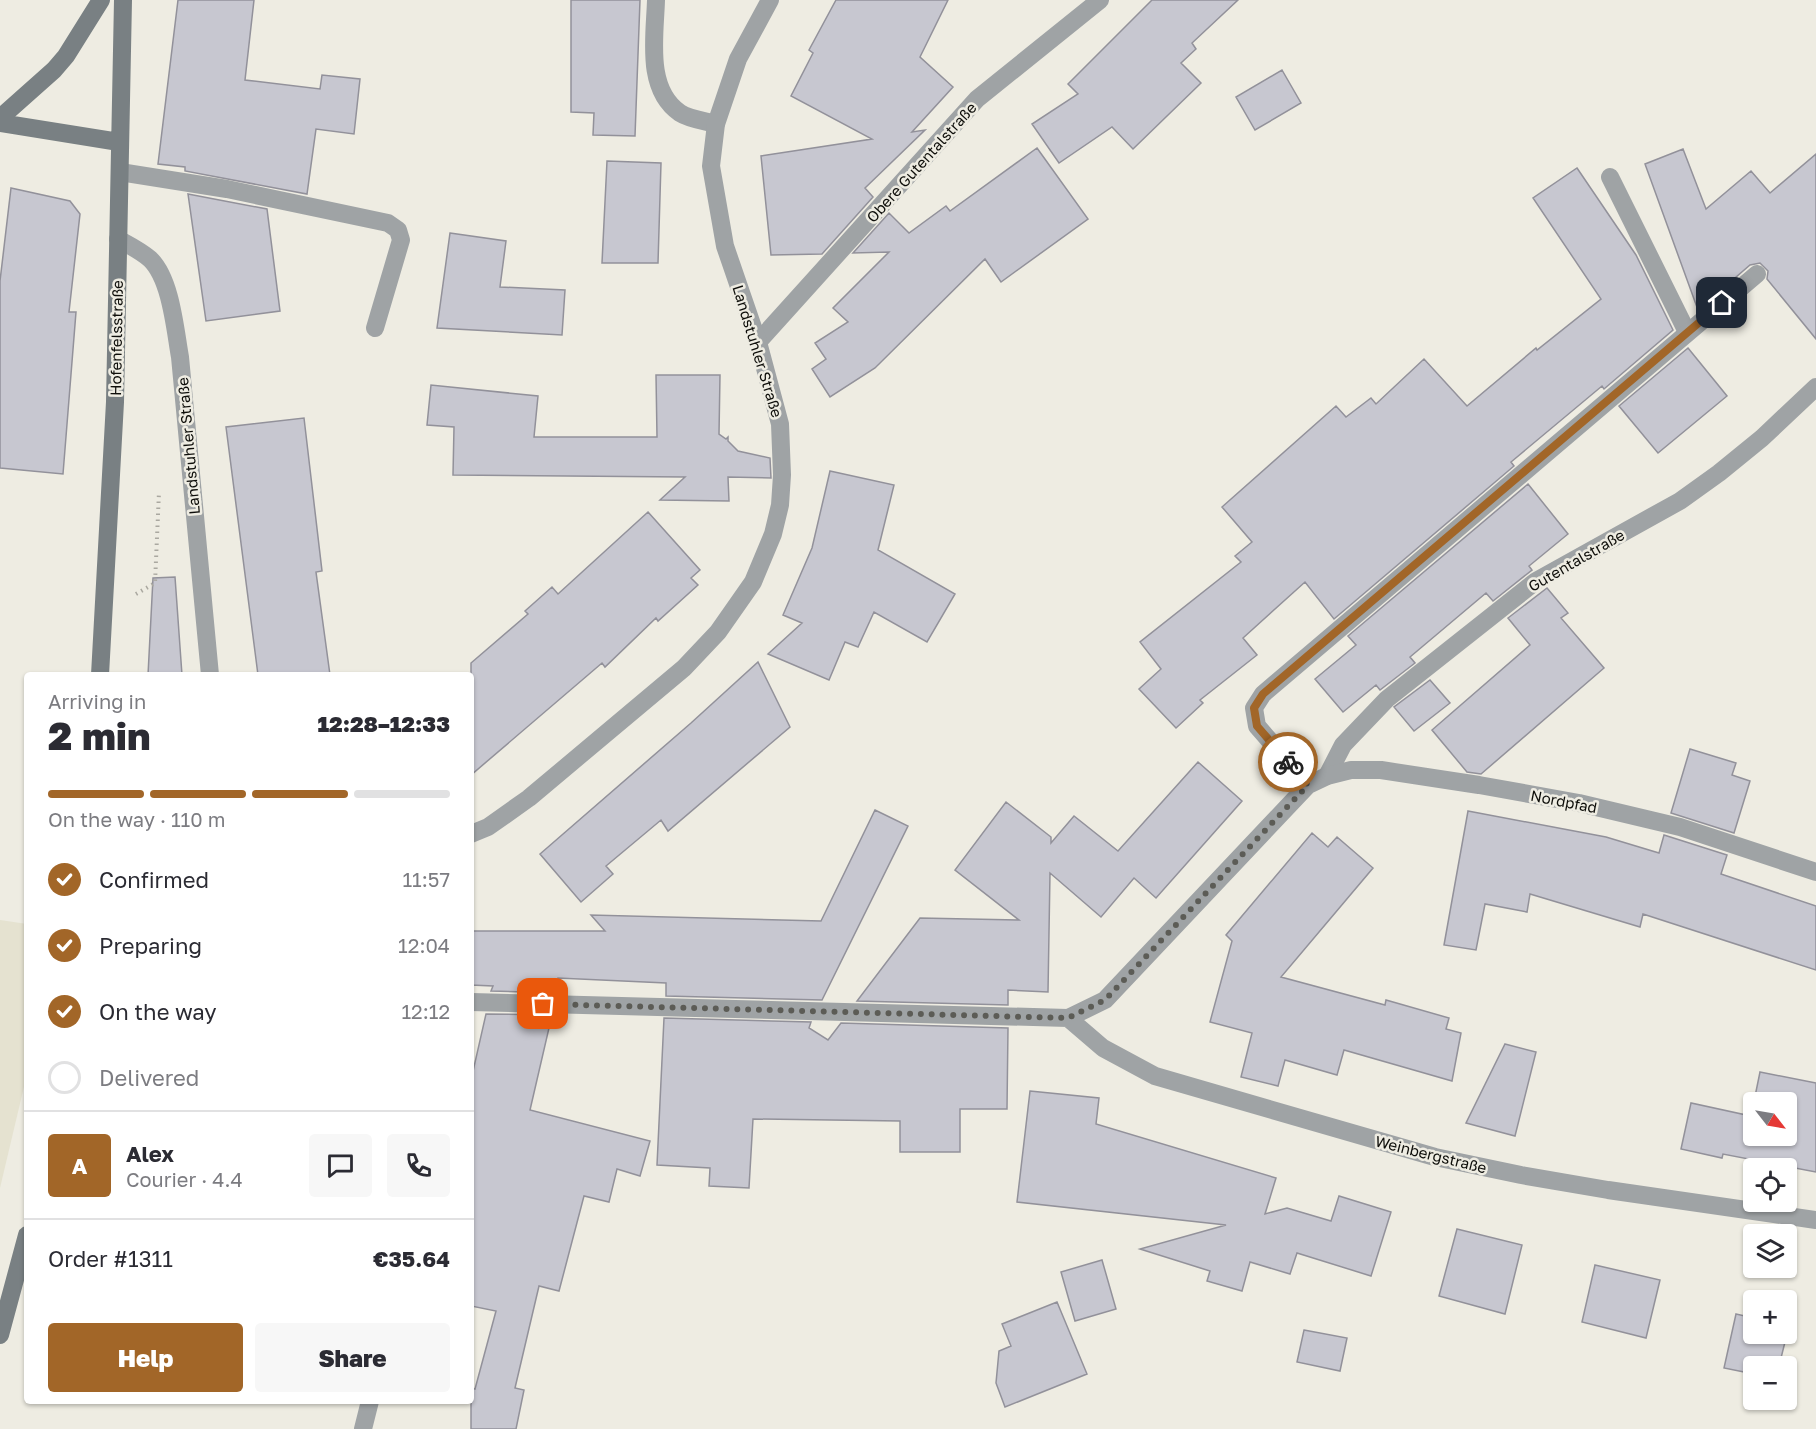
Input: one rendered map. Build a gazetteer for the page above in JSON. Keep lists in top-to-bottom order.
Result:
{
  "streets": {
    "main road": ["Hofenfelsstraße"],
    "street": [
      "Obere Gutentalstraße",
      "Landstuhler Straße",
      "Gutentalstraße",
      "Nordpfad",
      "Weinbergstraße"
    ]
  },
  "crossings": [
    ["Obere Gutentalstraße", "Landstuhler Straße"],
    ["Hofenfelsstraße", "Landstuhler Straße"],
    ["Gutentalstraße", "Nordpfad"]
  ],
  "north": "bottom right",
  "page": {
    "heading": ["2 min", "Arriving in", "12:28–12:33"],
    "panel": [
      "Alex",
      "Courier · 4.4",
      "Order #1311",
      "€35.64"
    ],
    "bar": "On the way · 110 m",
    "list": [
      ["Confirmed", "11:57"],
      ["Preparing", "12:04"],
      ["On the way", "12:12"],
      "Delivered"
    ],
    "map_buttons": ["+", "−"],
    "round": "A",
    "buttons": ["Help", "Share"]
  }
}
